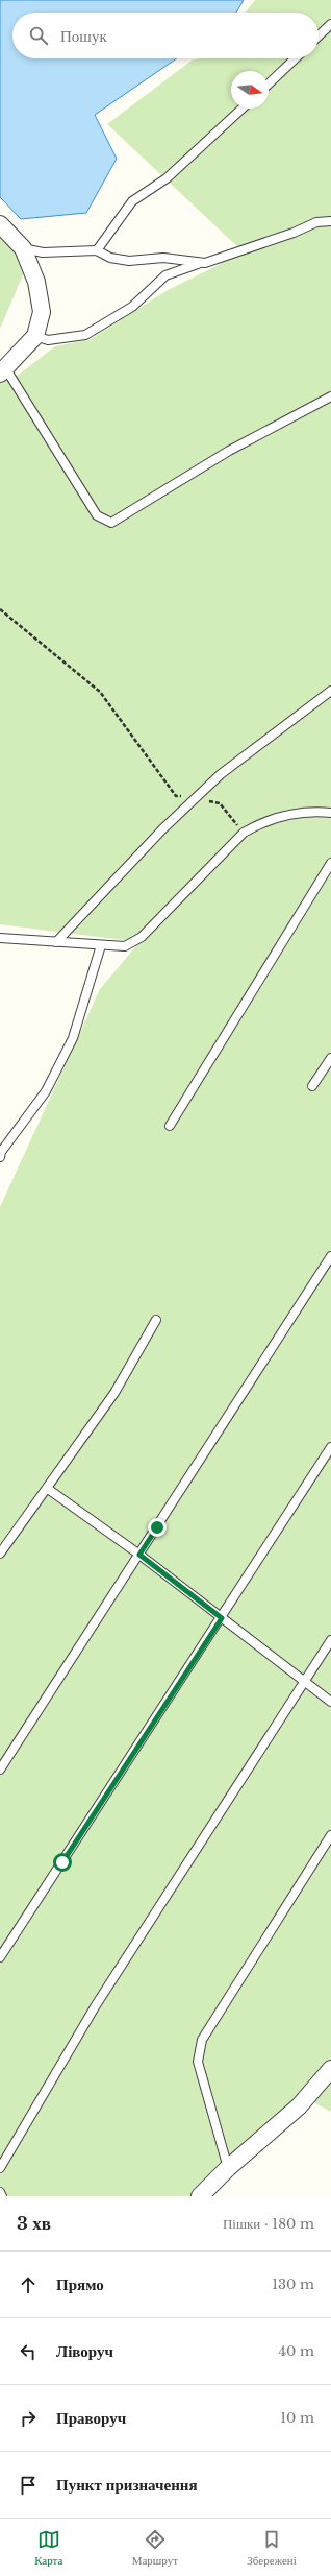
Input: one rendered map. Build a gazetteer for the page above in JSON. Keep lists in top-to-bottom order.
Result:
{
  "north": "right",
  "page": {
    "search": "Пошук",
    "heading": ["3 хв", "Пішки · 180 m"],
    "list": [
      ["Прямо", "130 m"],
      ["Ліворуч", "40 m"],
      ["Праворуч", "10 m"],
      "Пункт призначення"
    ],
    "nav": ["Карта", "Маршрут", "Збережені"]
  }
}
